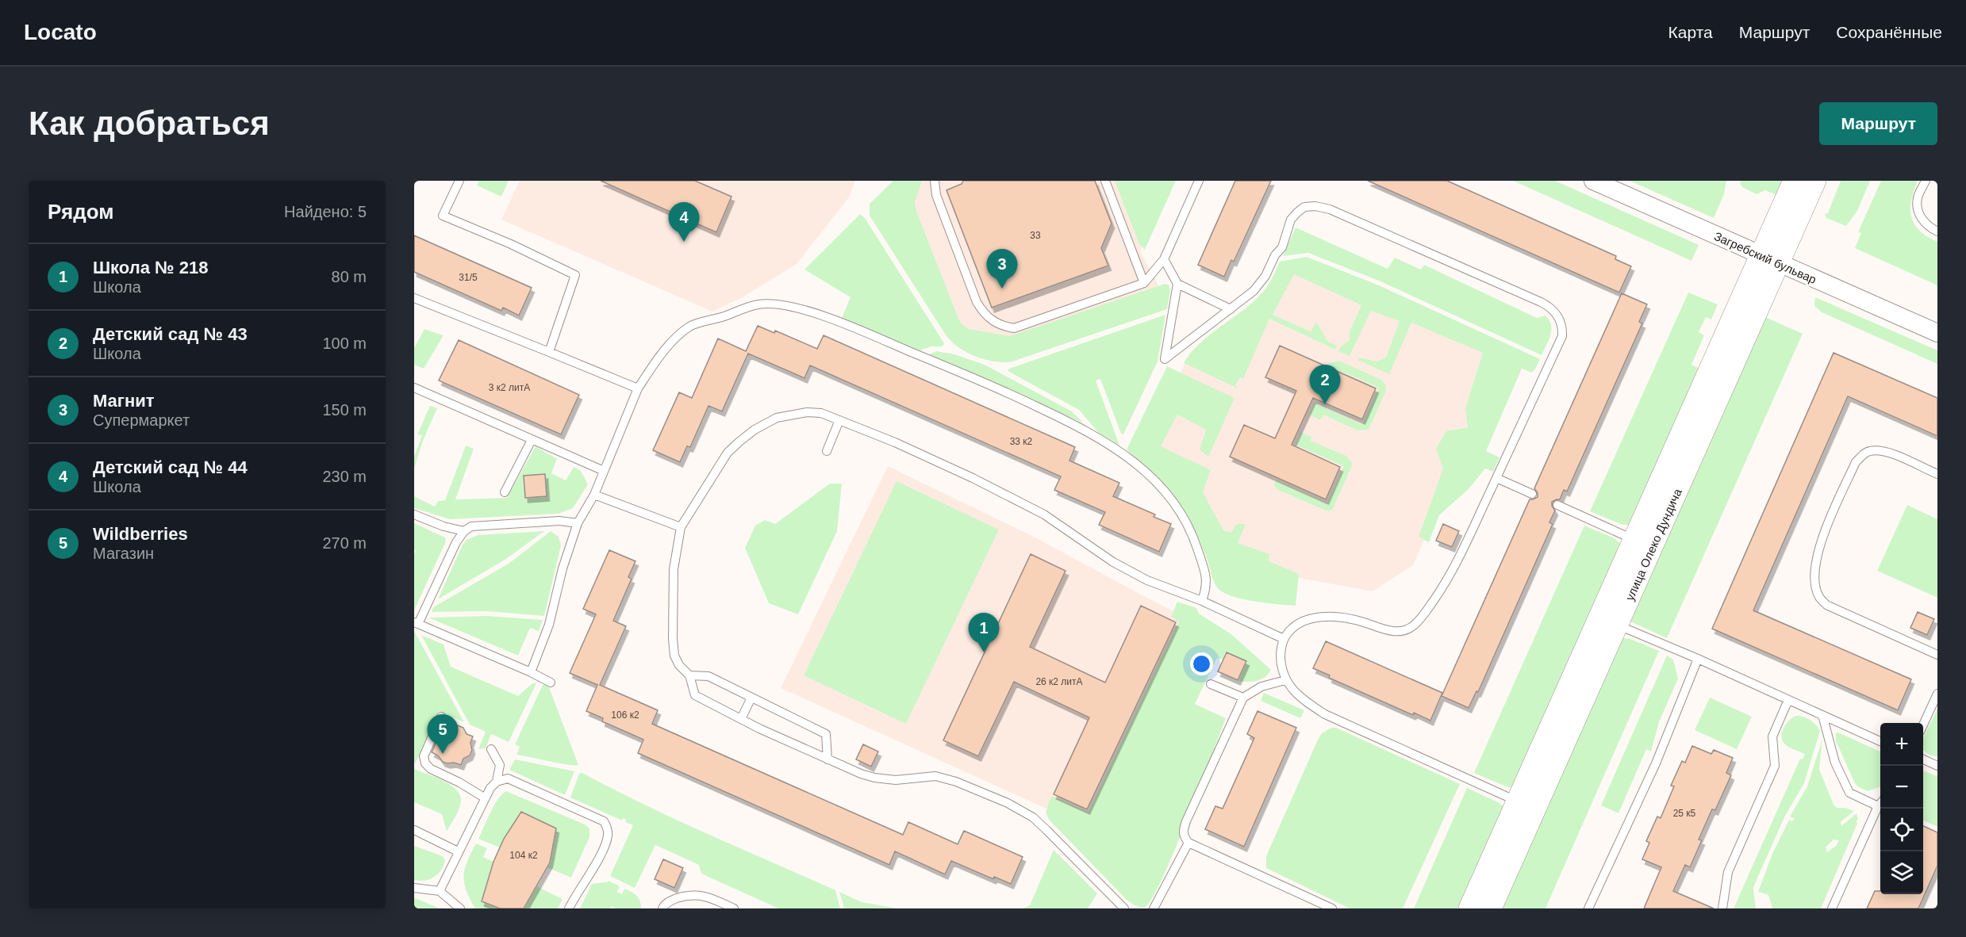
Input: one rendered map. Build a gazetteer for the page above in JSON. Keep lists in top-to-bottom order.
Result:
{
  "streets": {
    "street": ["Загребский бульвар", "улица Олеко Дундича"]
  },
  "crossings": [
    ["Загребский бульвар", "улица Олеко Дундича"]
  ],
  "house_numbers": [
    "33",
    "31/5",
    "3 к2 литА",
    "33 к2",
    "26 к2 литА",
    "106 к2",
    "25 к5",
    "104 к2"
  ],
  "page": {
    "header": "Locato",
    "nav": ["Карта", "Маршрут", "Сохранённые"],
    "buttons": "Маршрут",
    "title": "Как добраться",
    "heading": ["Рядом", "Найдено: 5"],
    "pins": [
      "4",
      "3",
      "2",
      "1",
      "5"
    ],
    "list": [
      {
        "mark": "1",
        "name": "Школа № 218",
        "note": "Школа",
        "value": "80 m"
      },
      {
        "mark": "2",
        "name": "Детский сад № 43",
        "note": "Школа",
        "value": "100 m"
      },
      {
        "mark": "3",
        "name": "Магнит",
        "note": "Супермаркет",
        "value": "150 m"
      },
      {
        "mark": "4",
        "name": "Детский сад № 44",
        "note": "Школа",
        "value": "230 m"
      },
      {
        "mark": "5",
        "name": "Wildberries",
        "note": "Магазин",
        "value": "270 m"
      }
    ],
    "map_buttons": ["+", "−"]
  }
}
